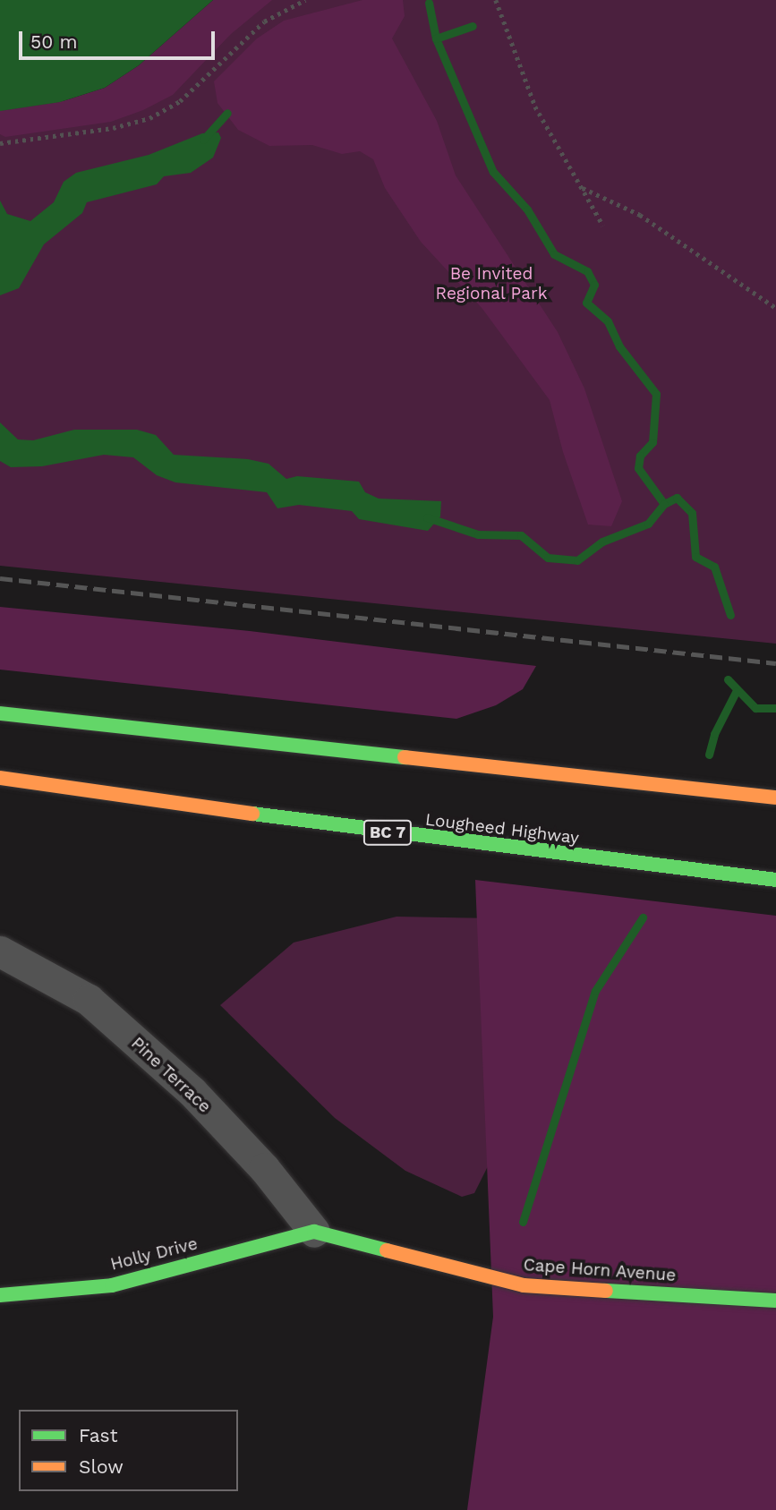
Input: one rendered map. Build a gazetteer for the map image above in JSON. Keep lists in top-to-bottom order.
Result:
{
  "streets": {
    "main road": [
      "Lougheed Highway",
      "BC 7",
      "Holly Drive",
      "Cape Horn Avenue"
    ],
    "street": ["Pine Terrace"]
  },
  "crossings": [
    ["Pine Terrace", "Holly Drive"],
    ["Pine Terrace", "Cape Horn Avenue"],
    ["Holly Drive", "Cape Horn Avenue"]
  ],
  "parks": ["Be Invited Regional Park"],
  "legend": ["Fast", "Slow"],
  "scale_bar": "50 m"
}
